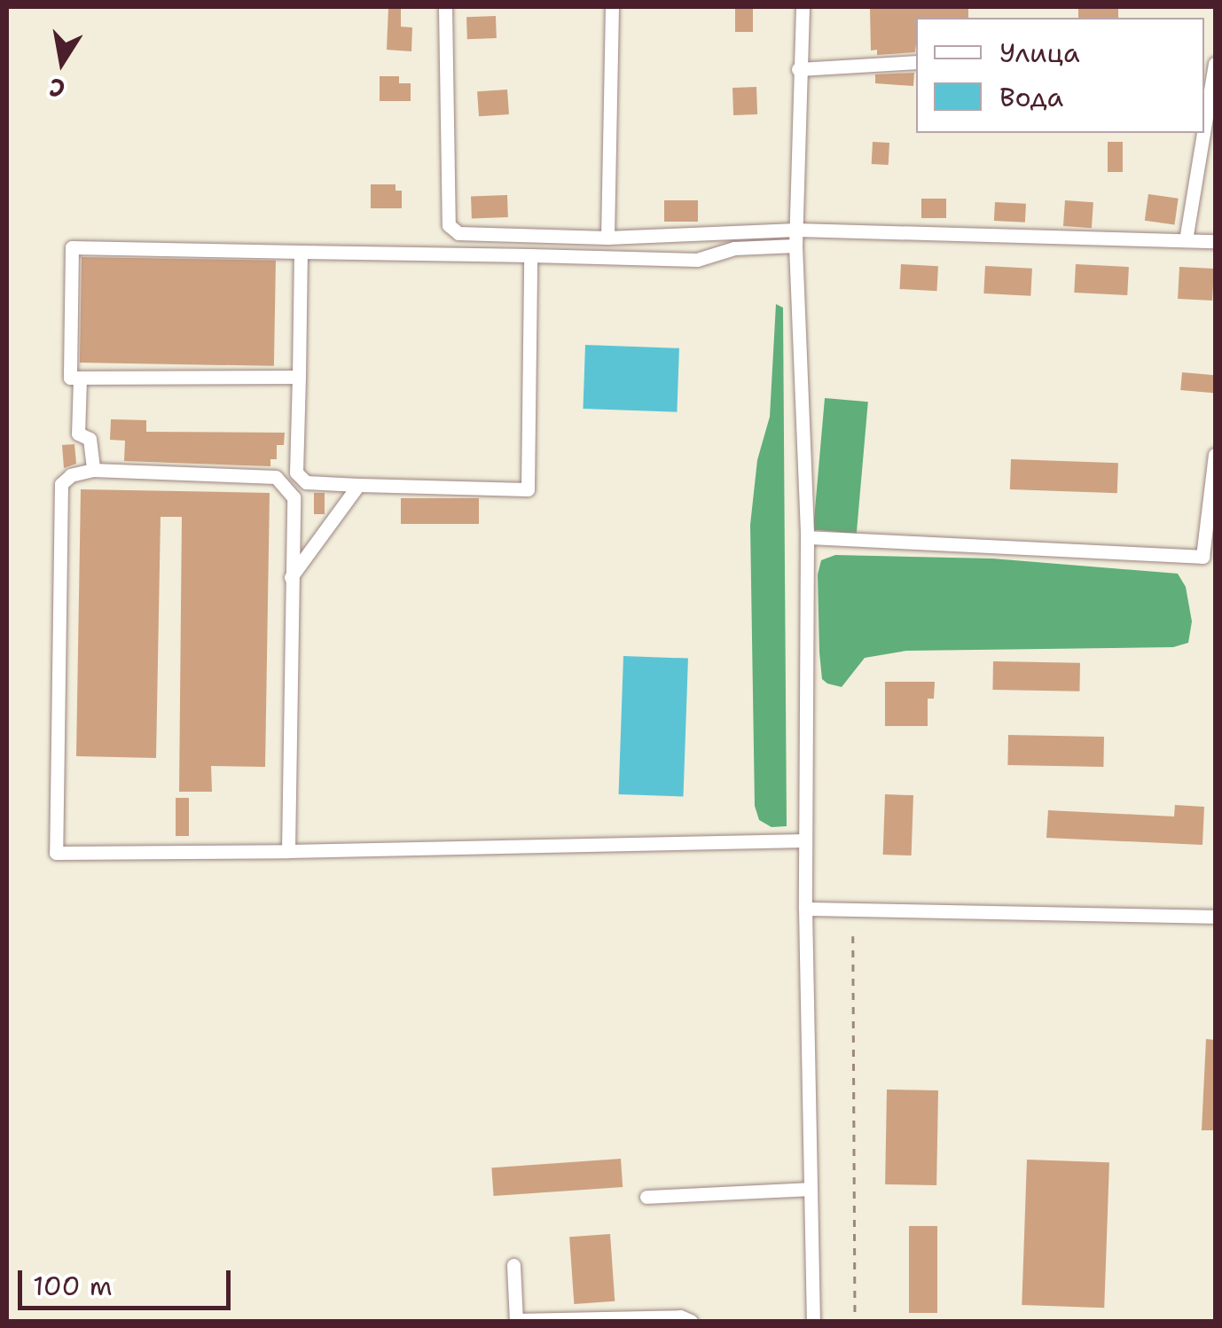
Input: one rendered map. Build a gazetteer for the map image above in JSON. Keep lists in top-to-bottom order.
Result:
{
  "legend": ["Улица", "Вода"],
  "scale_bar": "100 m",
  "north": "bottom"
}
